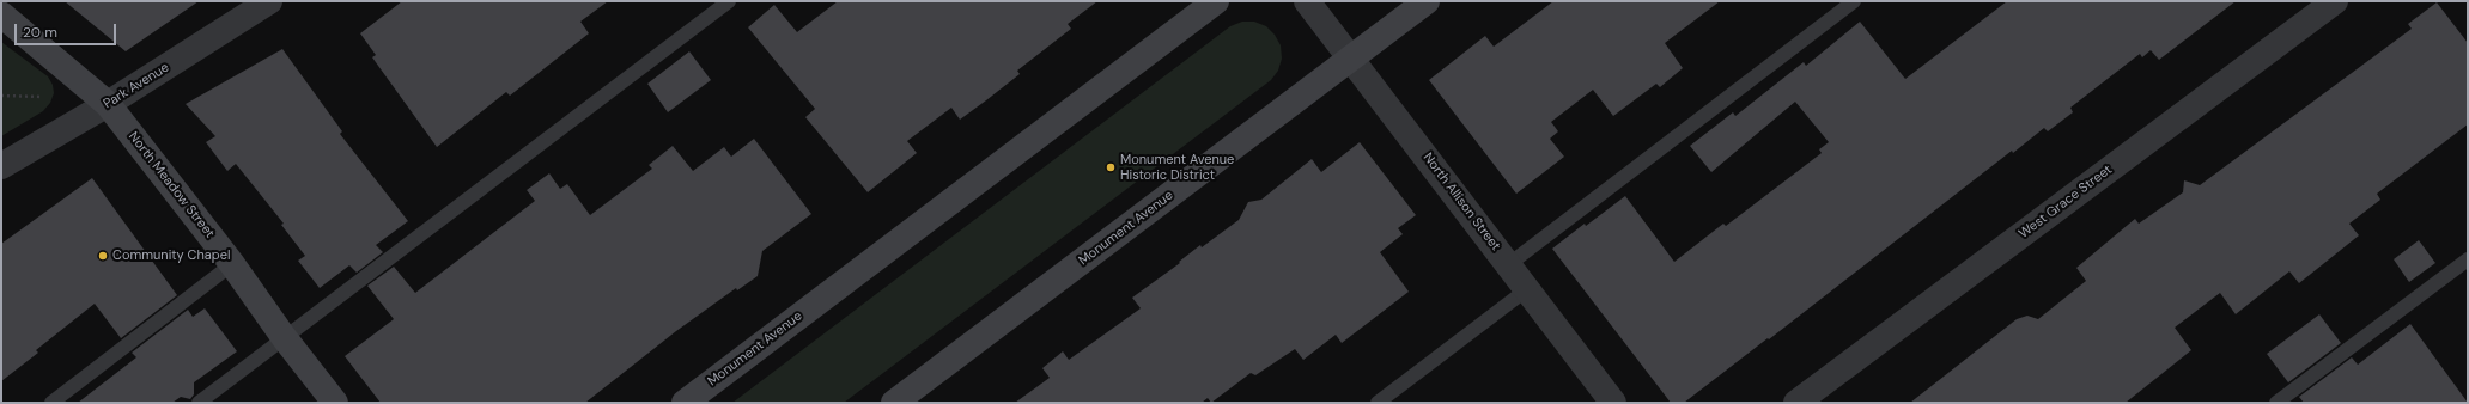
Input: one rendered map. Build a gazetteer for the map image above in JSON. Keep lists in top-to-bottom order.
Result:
{
  "streets": {
    "street": [
      "Park Avenue",
      "North Meadow Street",
      "North Allison Street",
      "West Grace Street",
      "Monument Avenue"
    ]
  },
  "crossings": [
    ["Park Avenue", "North Meadow Street"],
    ["North Allison Street", "Monument Avenue"]
  ],
  "places": ["Monument Avenue Historic District", "Community Chapel"],
  "scale_bar": "20 m"
}
